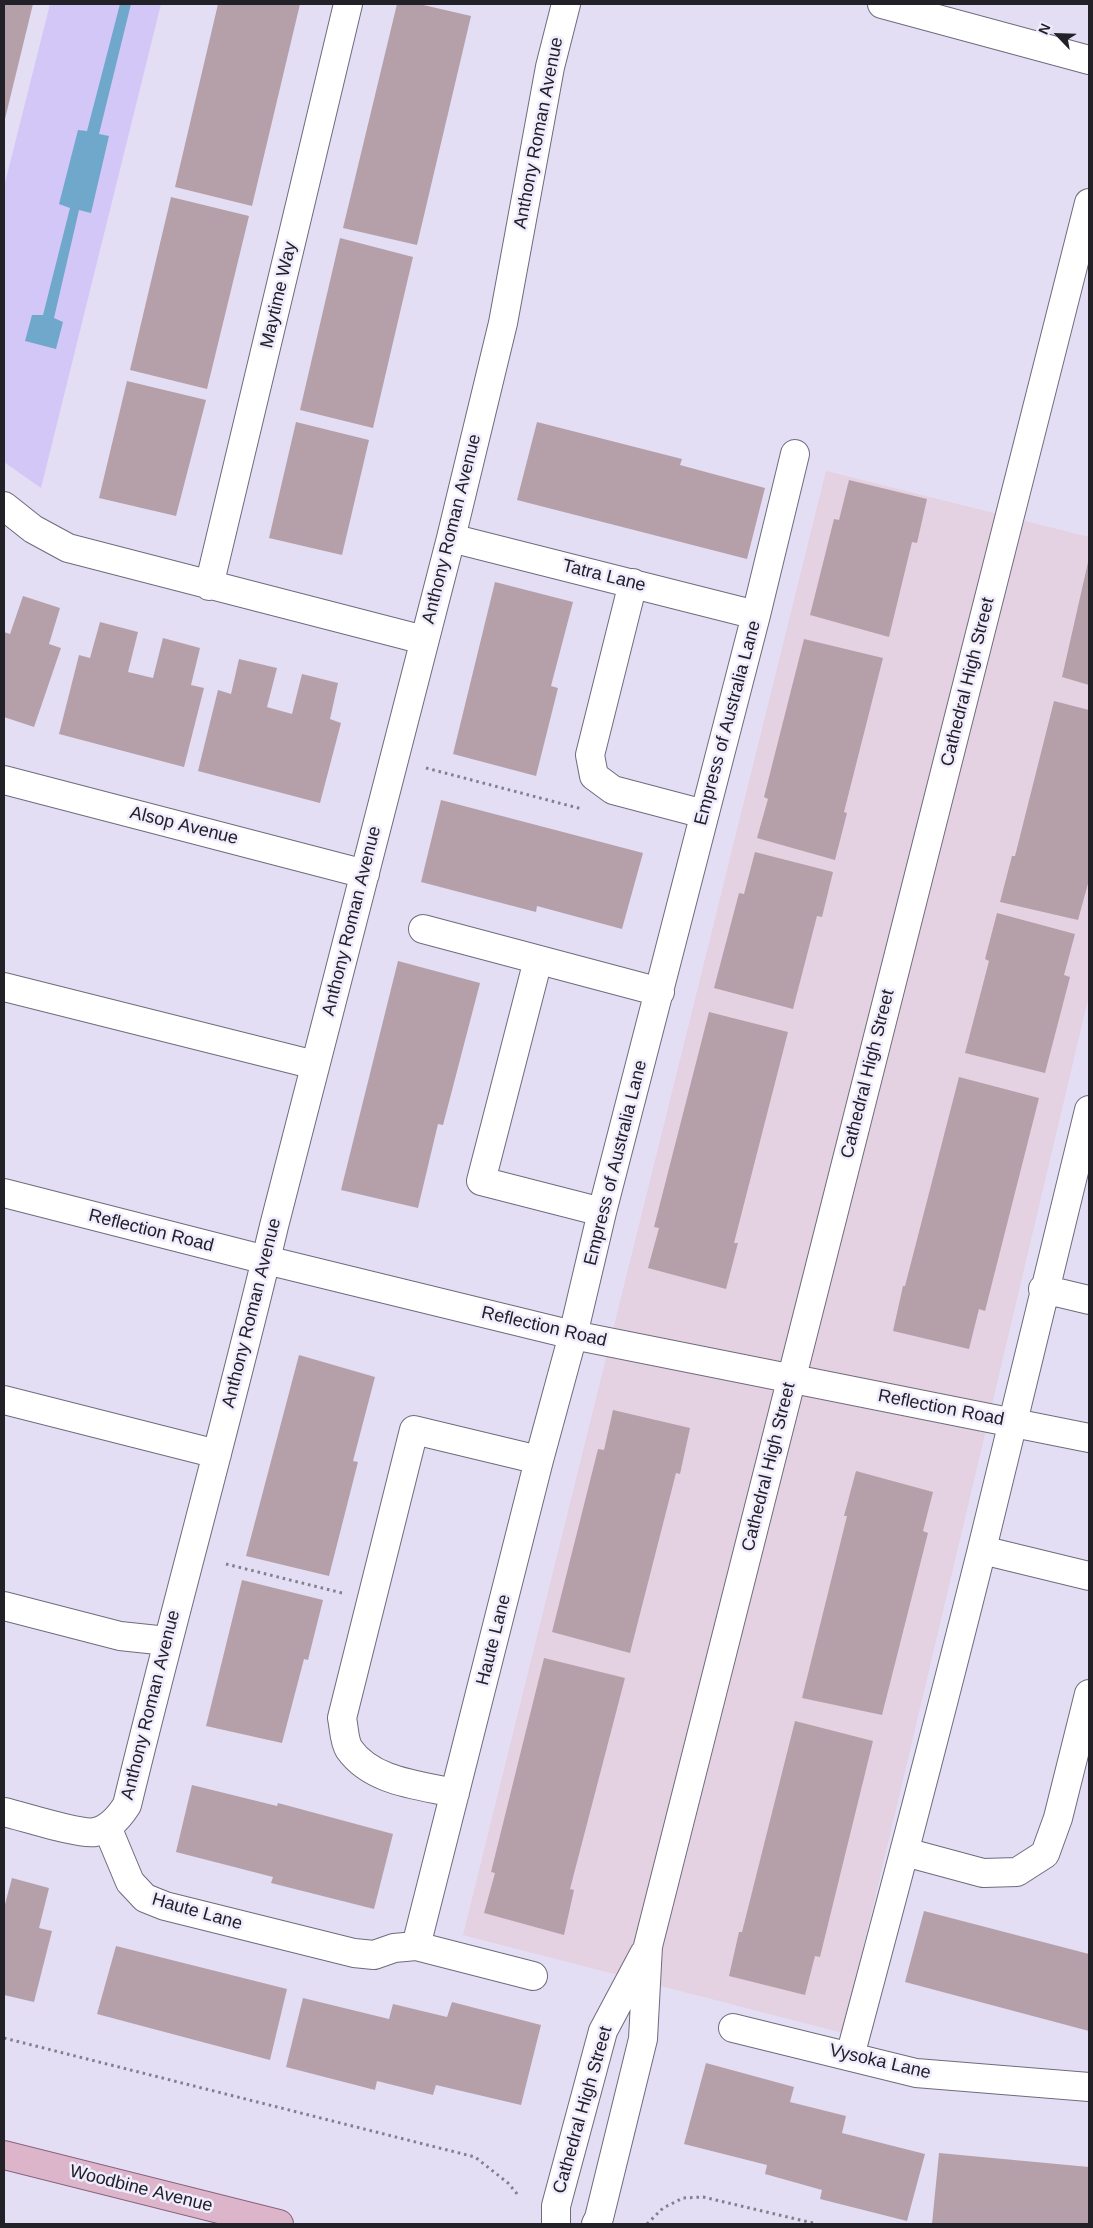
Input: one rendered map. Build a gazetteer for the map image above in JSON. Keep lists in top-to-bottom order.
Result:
{
  "streets": {
    "main road": ["Woodbine Avenue"],
    "street": [
      "Anthony Roman Avenue",
      "Maytime Way",
      "Tatra Lane",
      "Cathedral High Street",
      "Empress of Australia Lane",
      "Alsop Avenue",
      "Reflection Road",
      "Haute Lane",
      "Vysoka Lane"
    ]
  },
  "crossings": [
    ["Anthony Roman Avenue", "Tatra Lane"],
    ["Anthony Roman Avenue", "Alsop Avenue"],
    ["Anthony Roman Avenue", "Reflection Road"],
    ["Anthony Roman Avenue", "Haute Lane"],
    ["Tatra Lane", "Empress of Australia Lane"],
    ["Cathedral High Street", "Reflection Road"],
    ["Empress of Australia Lane", "Reflection Road"],
    ["Empress of Australia Lane", "Haute Lane"],
    ["Reflection Road", "Haute Lane"]
  ],
  "north": "top left"
}
